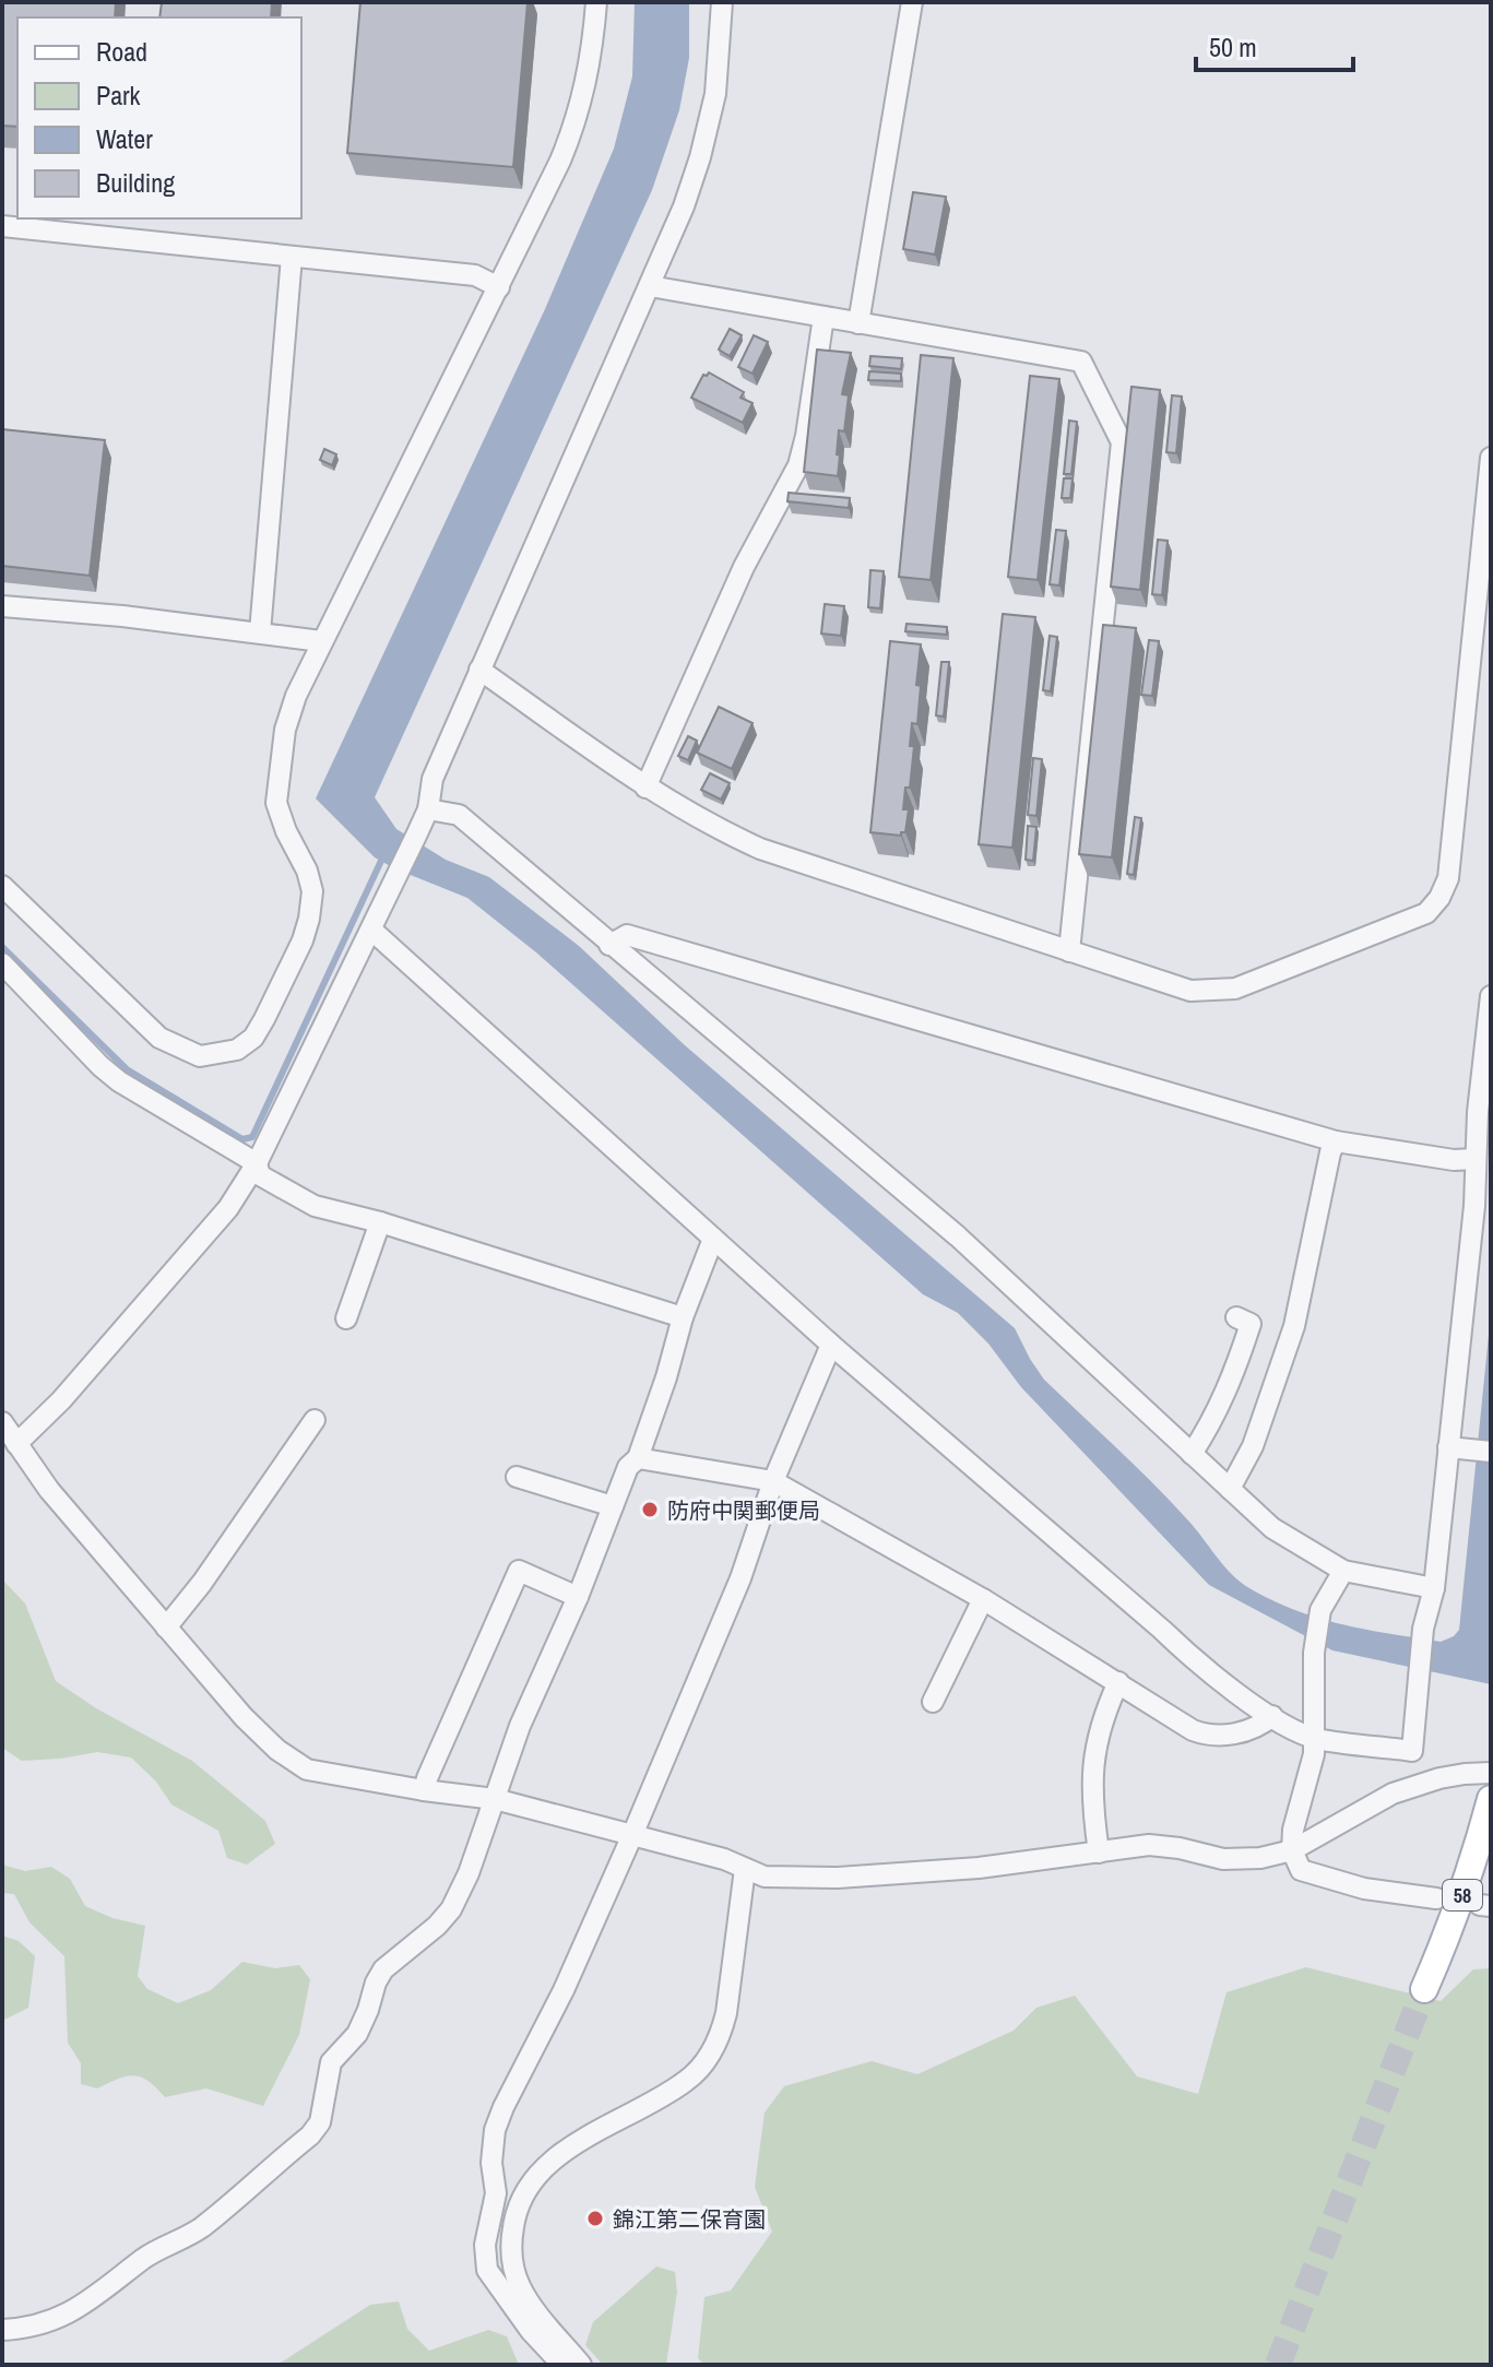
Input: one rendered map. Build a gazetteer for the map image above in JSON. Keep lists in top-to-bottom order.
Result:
{
  "streets": {
    "main road": ["58"]
  },
  "places": ["防府中関郵便局", "錦江第二保育園"],
  "legend": [
    "Road",
    "Park",
    "Water",
    "Building"
  ],
  "scale_bar": "50 m"
}
